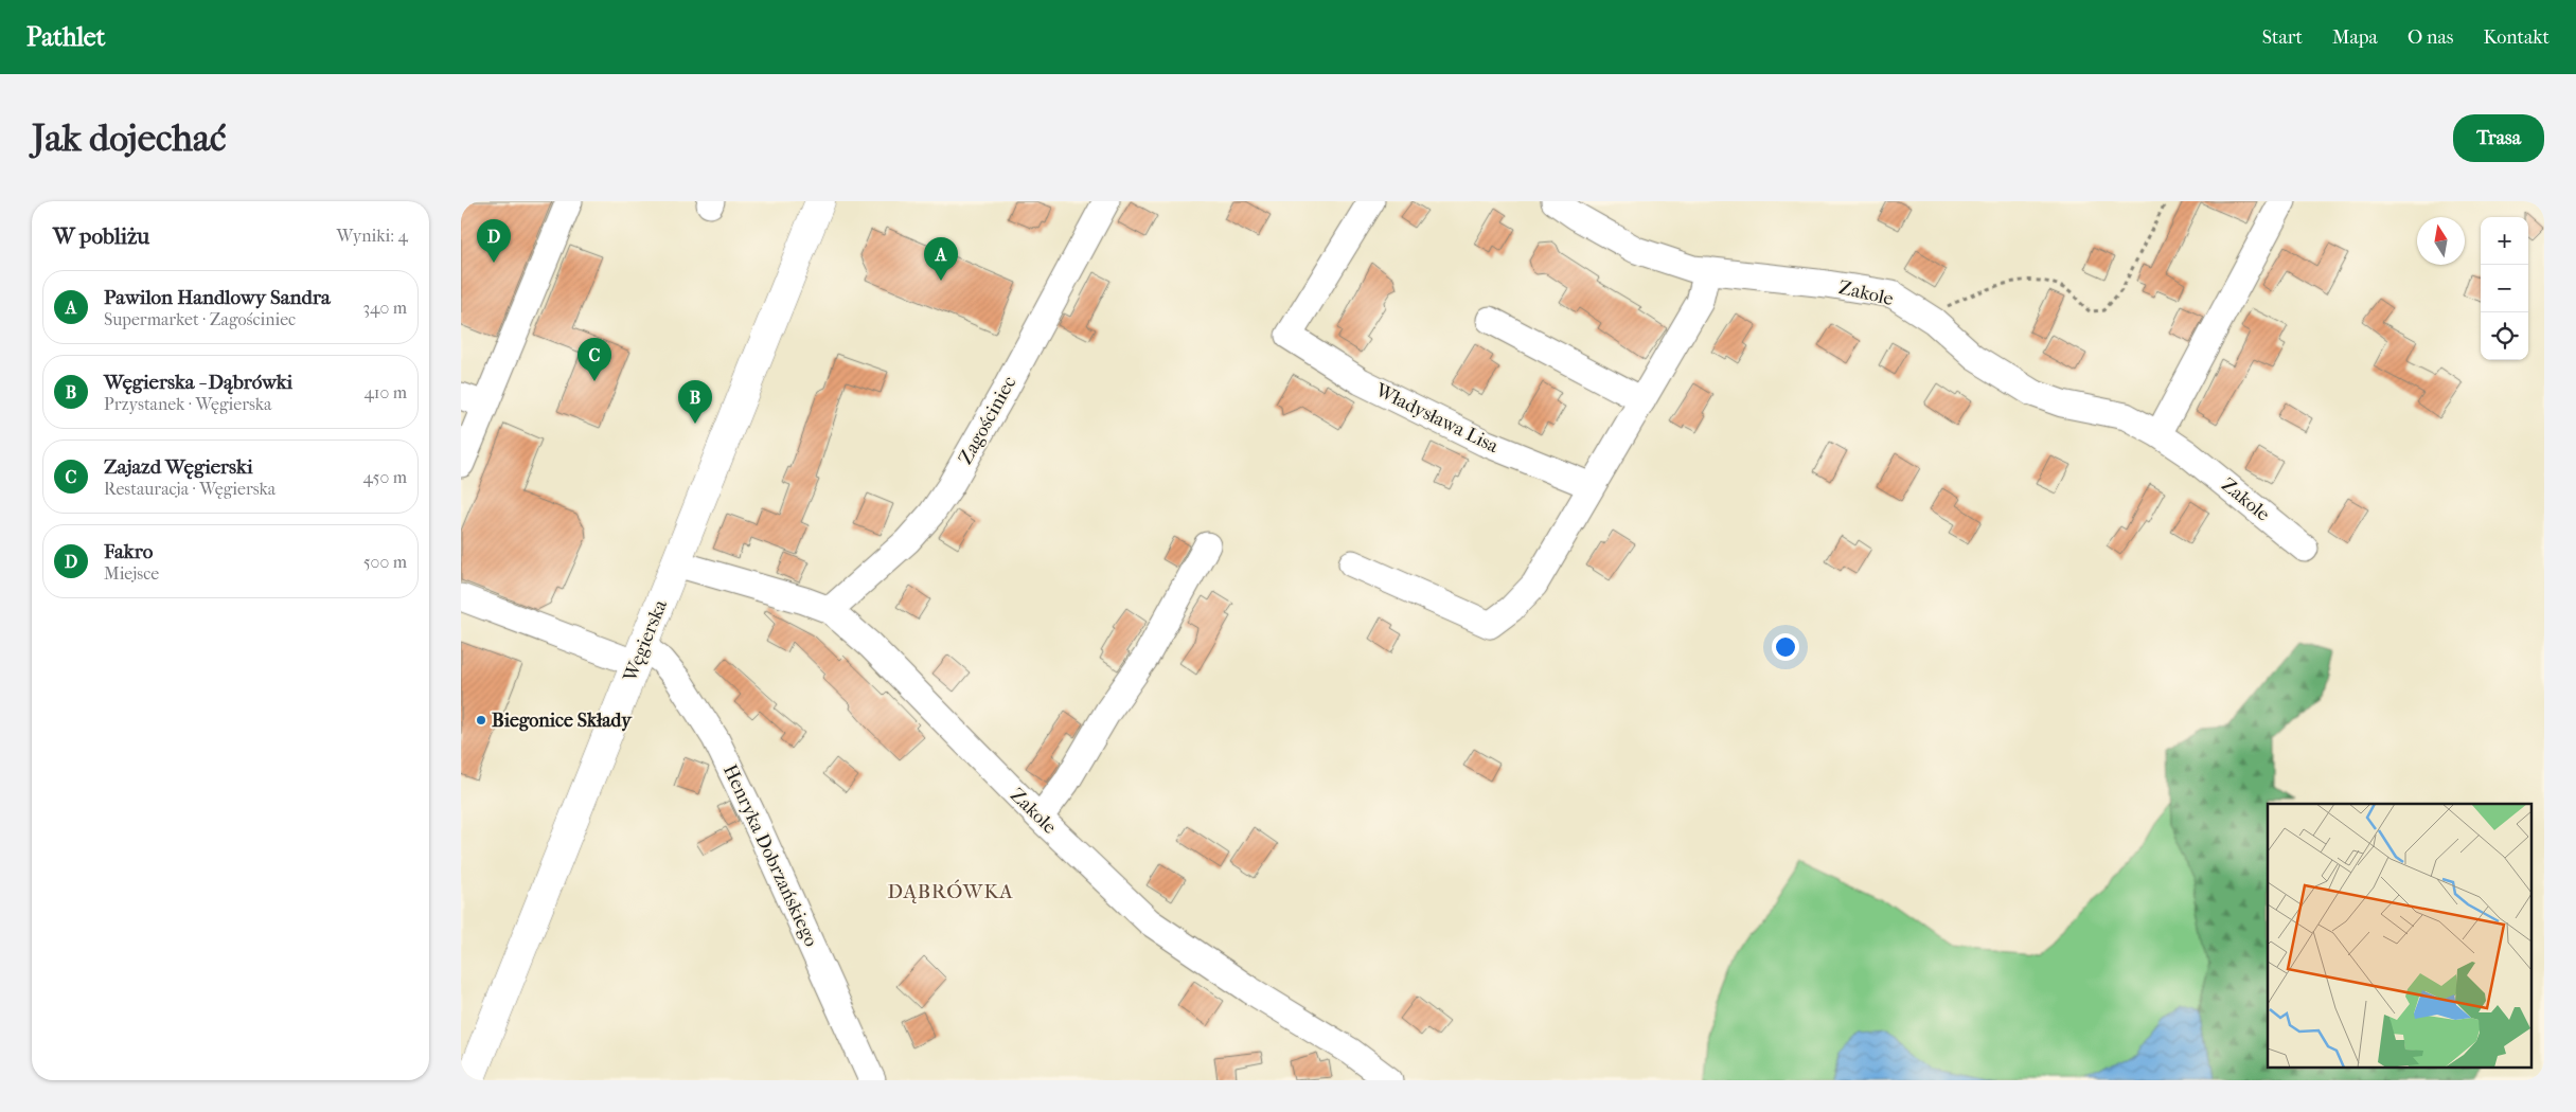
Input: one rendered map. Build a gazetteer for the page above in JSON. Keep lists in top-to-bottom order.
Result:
{
  "streets": {
    "main road": ["Węgierska"],
    "street": [
      "Zakole",
      "Władysława Lisa",
      "Zagościniec",
      "Henryka Dobrzańskiego"
    ]
  },
  "crossings": [
    ["Zakole", "Zagościniec"],
    ["Zakole", "Węgierska"],
    ["Węgierska", "Henryka Dobrzańskiego"]
  ],
  "districts": ["DĄBRÓWKA"],
  "places": ["Biegonice Składy"],
  "north": "top",
  "page": {
    "header": "Pathlet",
    "nav": [
      "Start",
      "Mapa",
      "O nas",
      "Kontakt"
    ],
    "buttons": "Trasa",
    "title": "Jak dojechać",
    "heading": ["W pobliżu", "Wyniki: 4"],
    "map_buttons": ["+", "−"],
    "pins": [
      "D",
      "A",
      "C",
      "B"
    ],
    "list": [
      {
        "mark": "A",
        "name": "Pawilon Handlowy Sandra",
        "note": "Supermarket · Zagościniec",
        "value": "340 m"
      },
      {
        "mark": "B",
        "name": "Węgierska - Dąbrówki",
        "note": "Przystanek · Węgierska",
        "value": "410 m"
      },
      {
        "mark": "C",
        "name": "Zajazd Węgierski",
        "note": "Restauracja · Węgierska",
        "value": "450 m"
      },
      {
        "mark": "D",
        "name": "Fakro",
        "note": "Miejsce",
        "value": "500 m"
      }
    ]
  }
}
